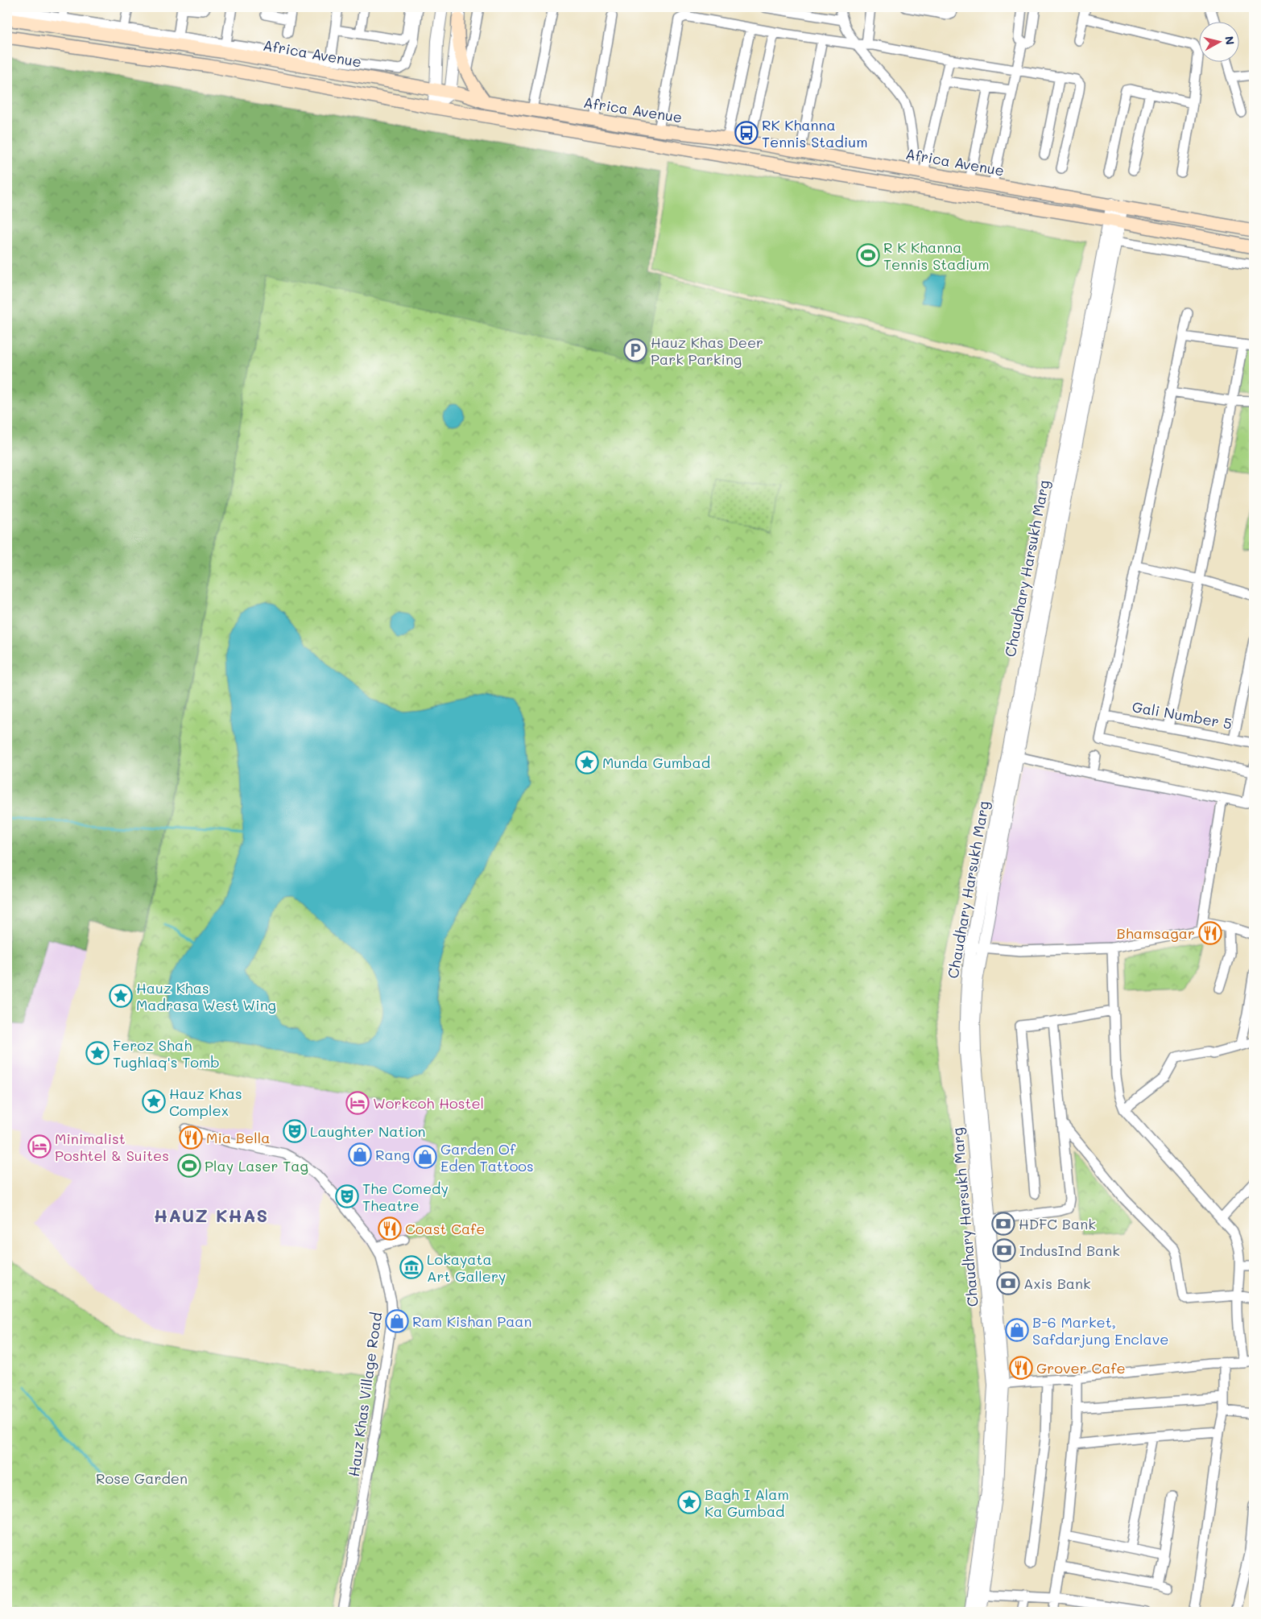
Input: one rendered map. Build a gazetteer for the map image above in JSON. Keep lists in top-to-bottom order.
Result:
{
  "streets": {
    "main road": ["Africa Avenue"],
    "street": ["Chaudhary Harsukh Marg", "Gali Number 5", "Hauz Khas Village Road"]
  },
  "crossings": [
    ["Africa Avenue", "Chaudhary Harsukh Marg"]
  ],
  "districts": ["HAUZ KHAS"],
  "parks": ["Rose Garden"],
  "places": {
    "bus stop": ["RK Khanna Tennis Stadium"],
    "sports": ["R K Khanna Tennis Stadium", "Play Laser Tag"],
    "parking": ["Hauz Khas Deer Park Parking"],
    "place": [
      "Munda Gumbad",
      "Hauz Khas Madrasa West Wing",
      "Feroz Shah Tughlaq's Tomb",
      "Hauz Khas Complex",
      "Bagh I Alam Ka Gumbad"
    ],
    "restaurant": [
      "Bhamsagar",
      "Mia Bella",
      "Coast Cafe",
      "Grover Cafe"
    ],
    "hotel": ["Workcoh Hostel", "Minimalist Poshtel & Suites"],
    "theatre": ["Laughter Nation", "The Comedy Theatre"],
    "shop": [
      "Rang",
      "Garden Of Eden Tattoos",
      "Ram Kishan Paan",
      "B-6 Market, Safdarjung Enclave"
    ],
    "bank": ["HDFC Bank", "IndusInd Bank", "Axis Bank"],
    "museum": ["Lokayata Art Gallery"]
  },
  "north": "right"
}
